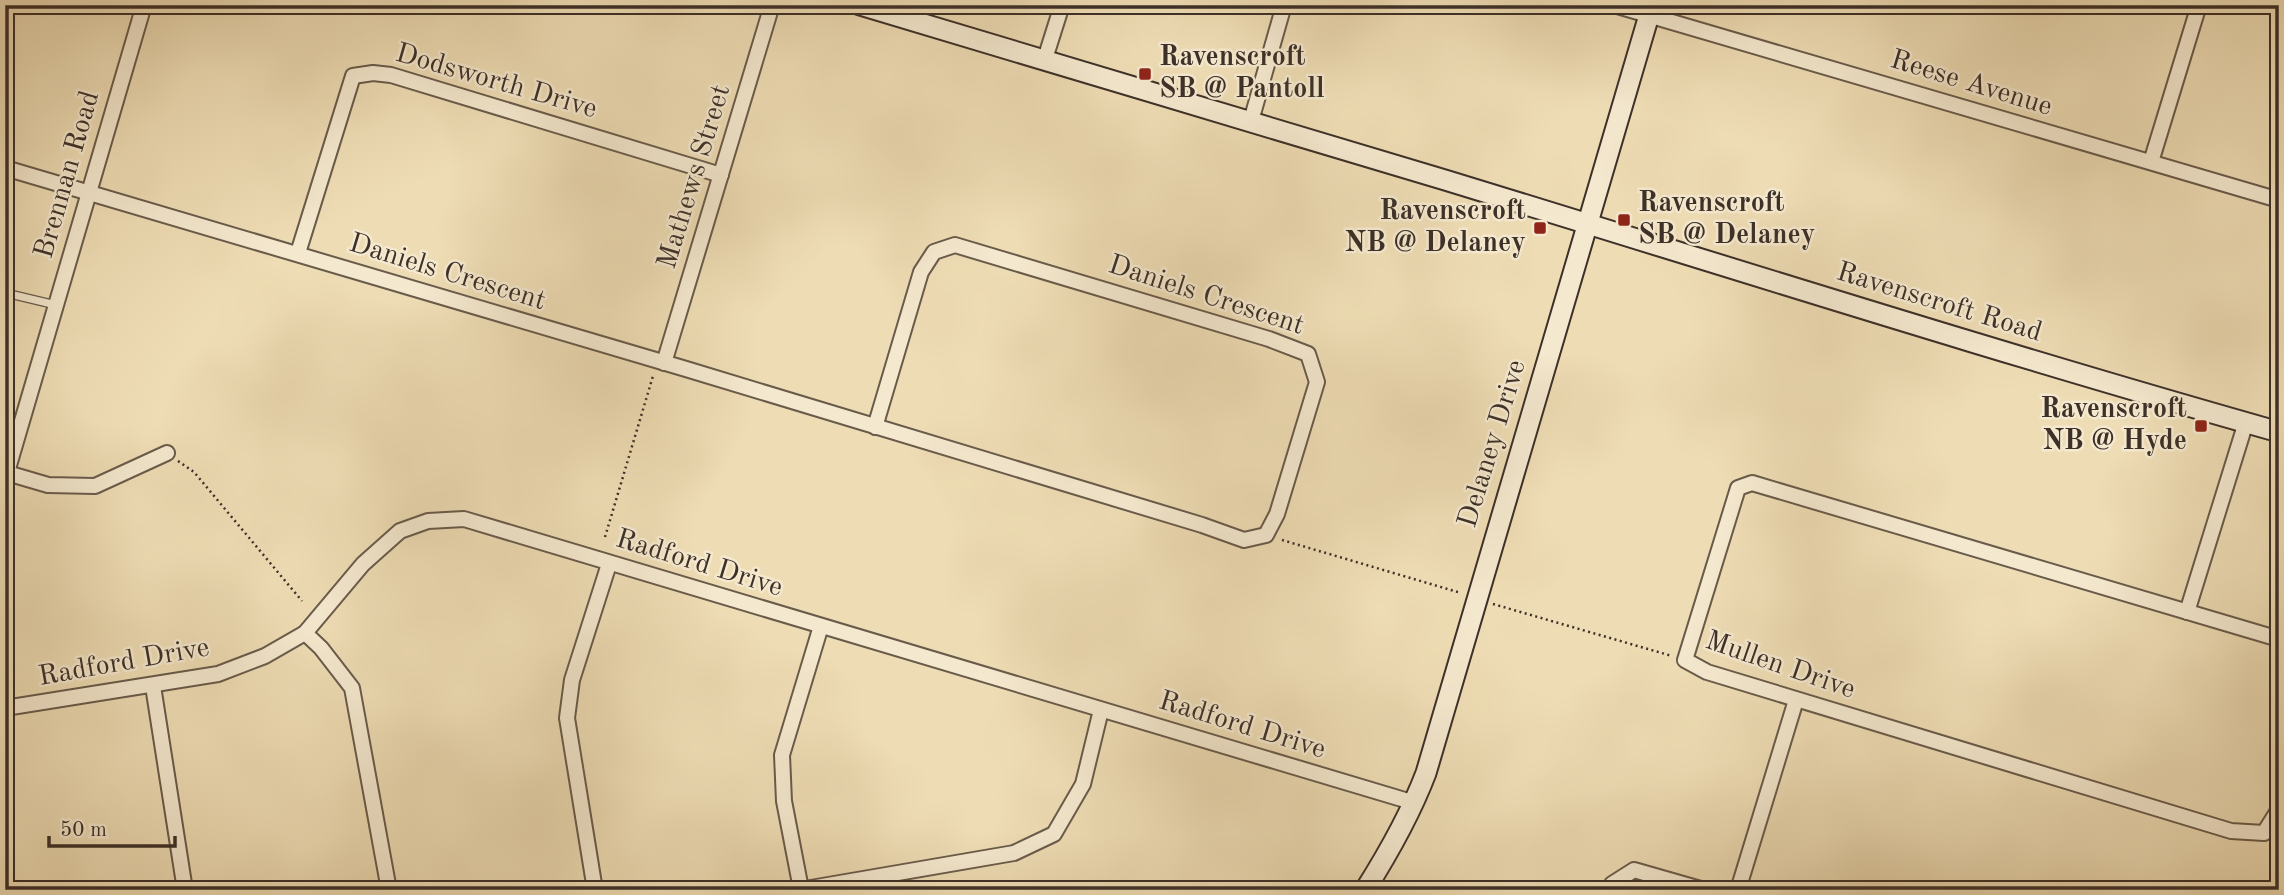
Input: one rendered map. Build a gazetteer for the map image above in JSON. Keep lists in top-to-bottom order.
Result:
{
  "streets": {
    "street": [
      "Dodsworth Drive",
      "Reese Avenue",
      "Brennan Road",
      "Mathews Street",
      "Daniels Crescent",
      "Ravenscroft Road",
      "Delaney Drive",
      "Radford Drive",
      "Mullen Drive"
    ]
  },
  "crossings": [
    ["Dodsworth Drive", "Mathews Street"],
    ["Dodsworth Drive", "Daniels Crescent"],
    ["Reese Avenue", "Delaney Drive"],
    ["Brennan Road", "Daniels Crescent"],
    ["Mathews Street", "Daniels Crescent"],
    ["Ravenscroft Road", "Delaney Drive"],
    ["Delaney Drive", "Radford Drive"]
  ],
  "places": {
    "transit": [
      "Ravenscroft SB @ Pantoll",
      "Ravenscroft SB @ Delaney",
      "Ravenscroft NB @ Delaney",
      "Ravenscroft NB @ Hyde"
    ]
  },
  "scale_bar": "50 m"
}
